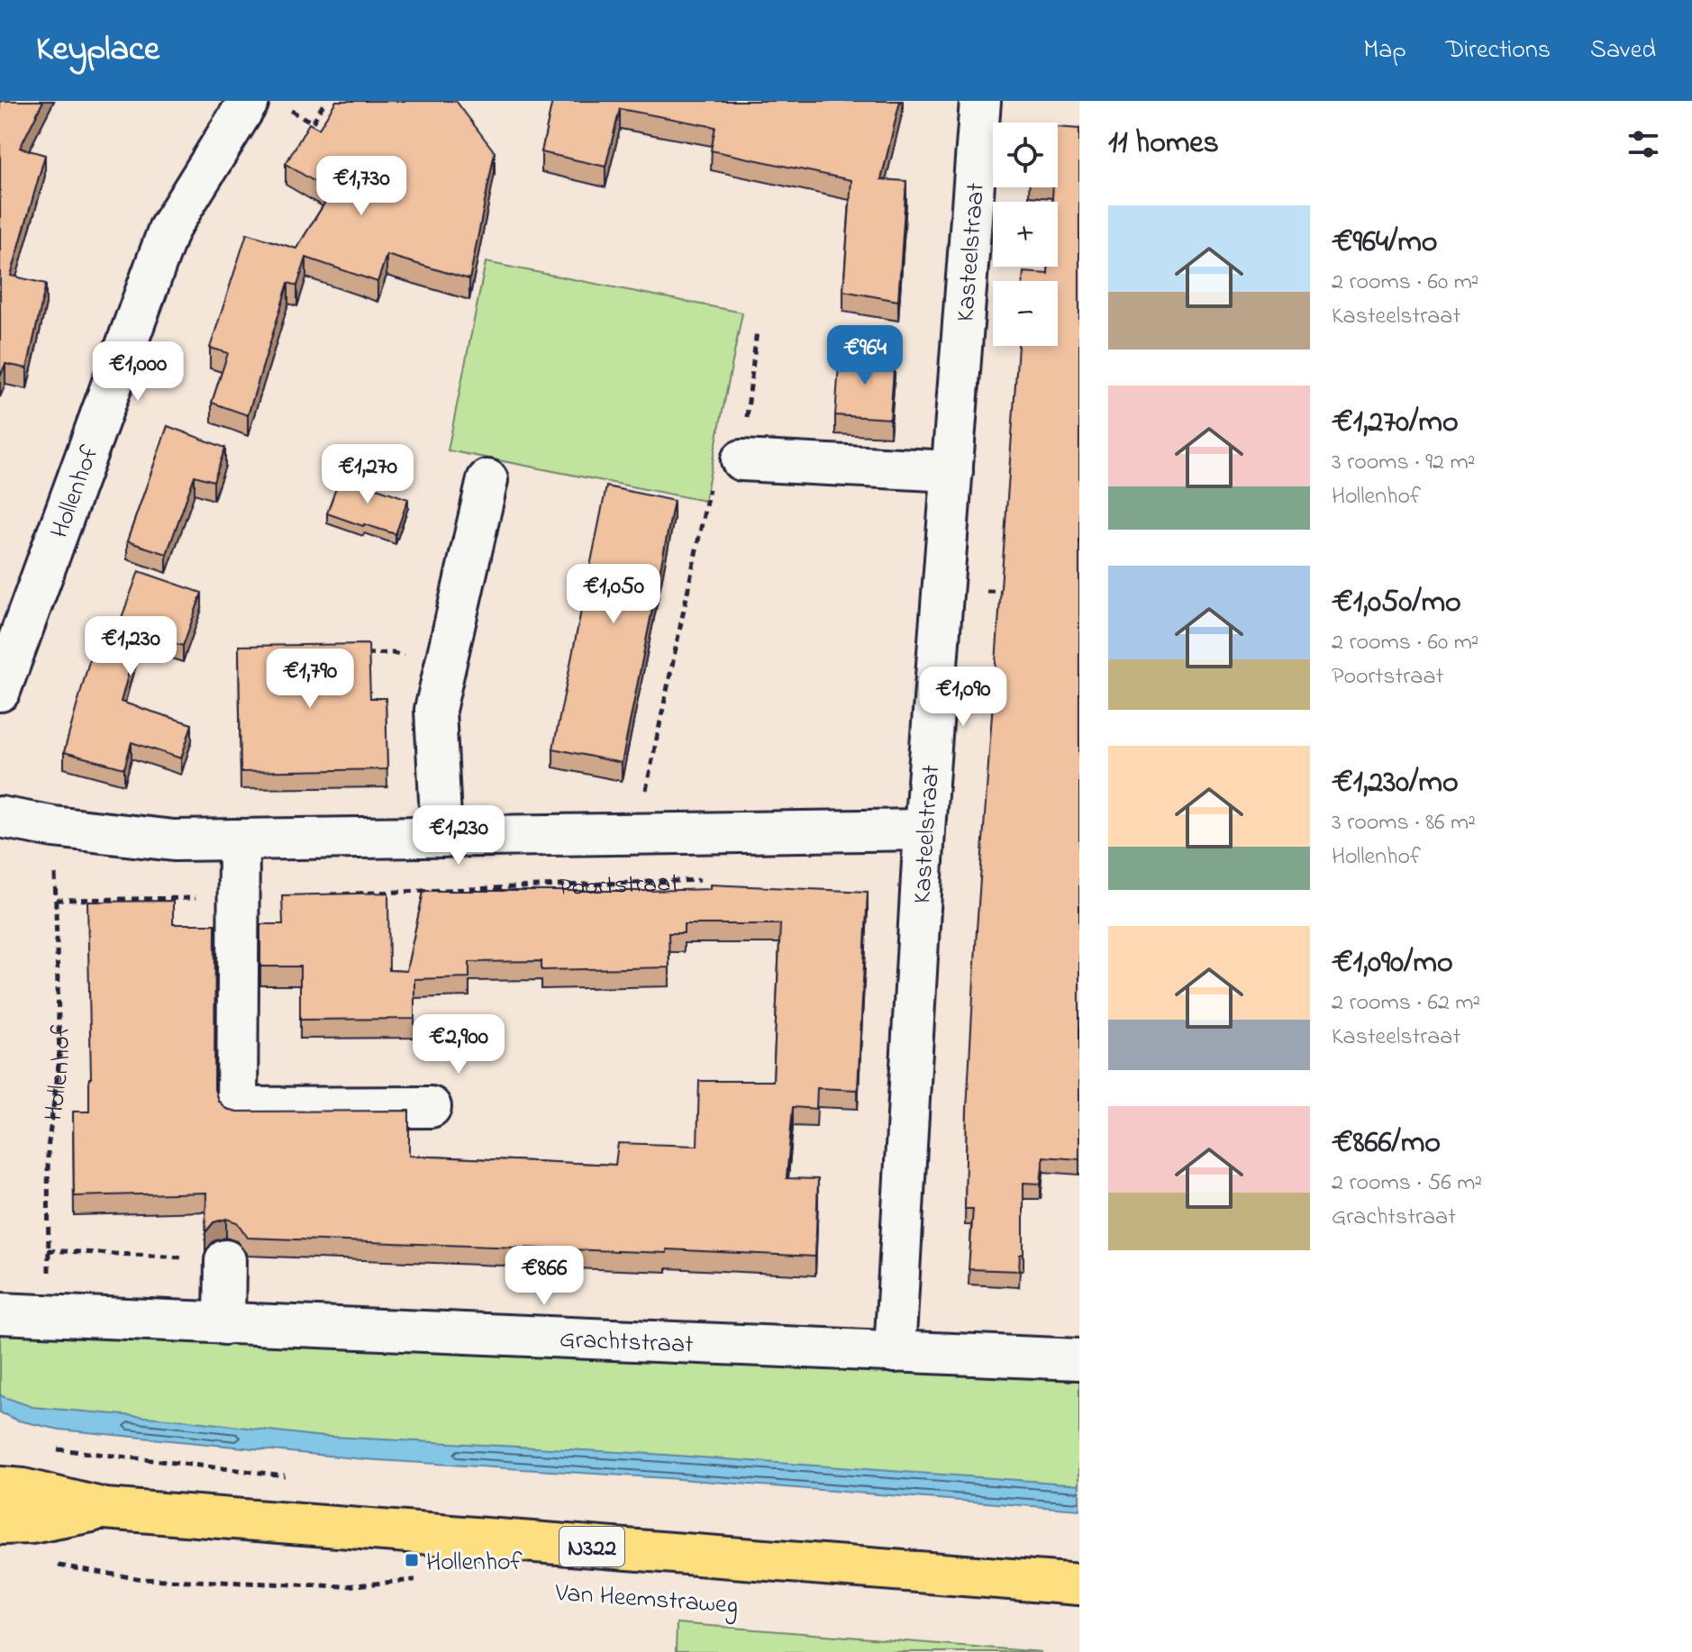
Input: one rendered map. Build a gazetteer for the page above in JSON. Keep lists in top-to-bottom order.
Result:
{
  "streets": {
    "main road": ["N322", "Van Heemstraweg"],
    "street": [
      "Kasteelstraat",
      "Hollenhof",
      "Poortstraat",
      "Grachtstraat"
    ]
  },
  "crossings": [
    ["Kasteelstraat", "Poortstraat"],
    ["Kasteelstraat", "Grachtstraat"],
    ["Hollenhof", "Poortstraat"],
    ["Hollenhof", "Grachtstraat"]
  ],
  "places": {
    "transit": ["Hollenhof"]
  },
  "page": {
    "header": "Keyplace",
    "nav": ["Map", "Directions", "Saved"],
    "heading": "11 homes",
    "map_buttons": ["+", "−"],
    "price": [
      "€1,730",
      "€964",
      "€1,000",
      "€1,270",
      "€1,050",
      "€1,230",
      "€1,790",
      "€1,090",
      "€1,230",
      "€2,900",
      "€866"
    ],
    "list": [
      {
        "name": "€964/mo",
        "note": "2 rooms · 60 m² · Kasteelstraat"
      },
      {
        "name": "€1,270/mo",
        "note": "3 rooms · 92 m² · Hollenhof"
      },
      {
        "name": "€1,050/mo",
        "note": "2 rooms · 60 m² · Poortstraat"
      },
      {
        "name": "€1,230/mo",
        "note": "3 rooms · 86 m² · Hollenhof"
      },
      {
        "name": "€1,090/mo",
        "note": "2 rooms · 62 m² · Kasteelstraat"
      },
      {
        "name": "€866/mo",
        "note": "2 rooms · 56 m² · Grachtstraat"
      }
    ]
  }
}
